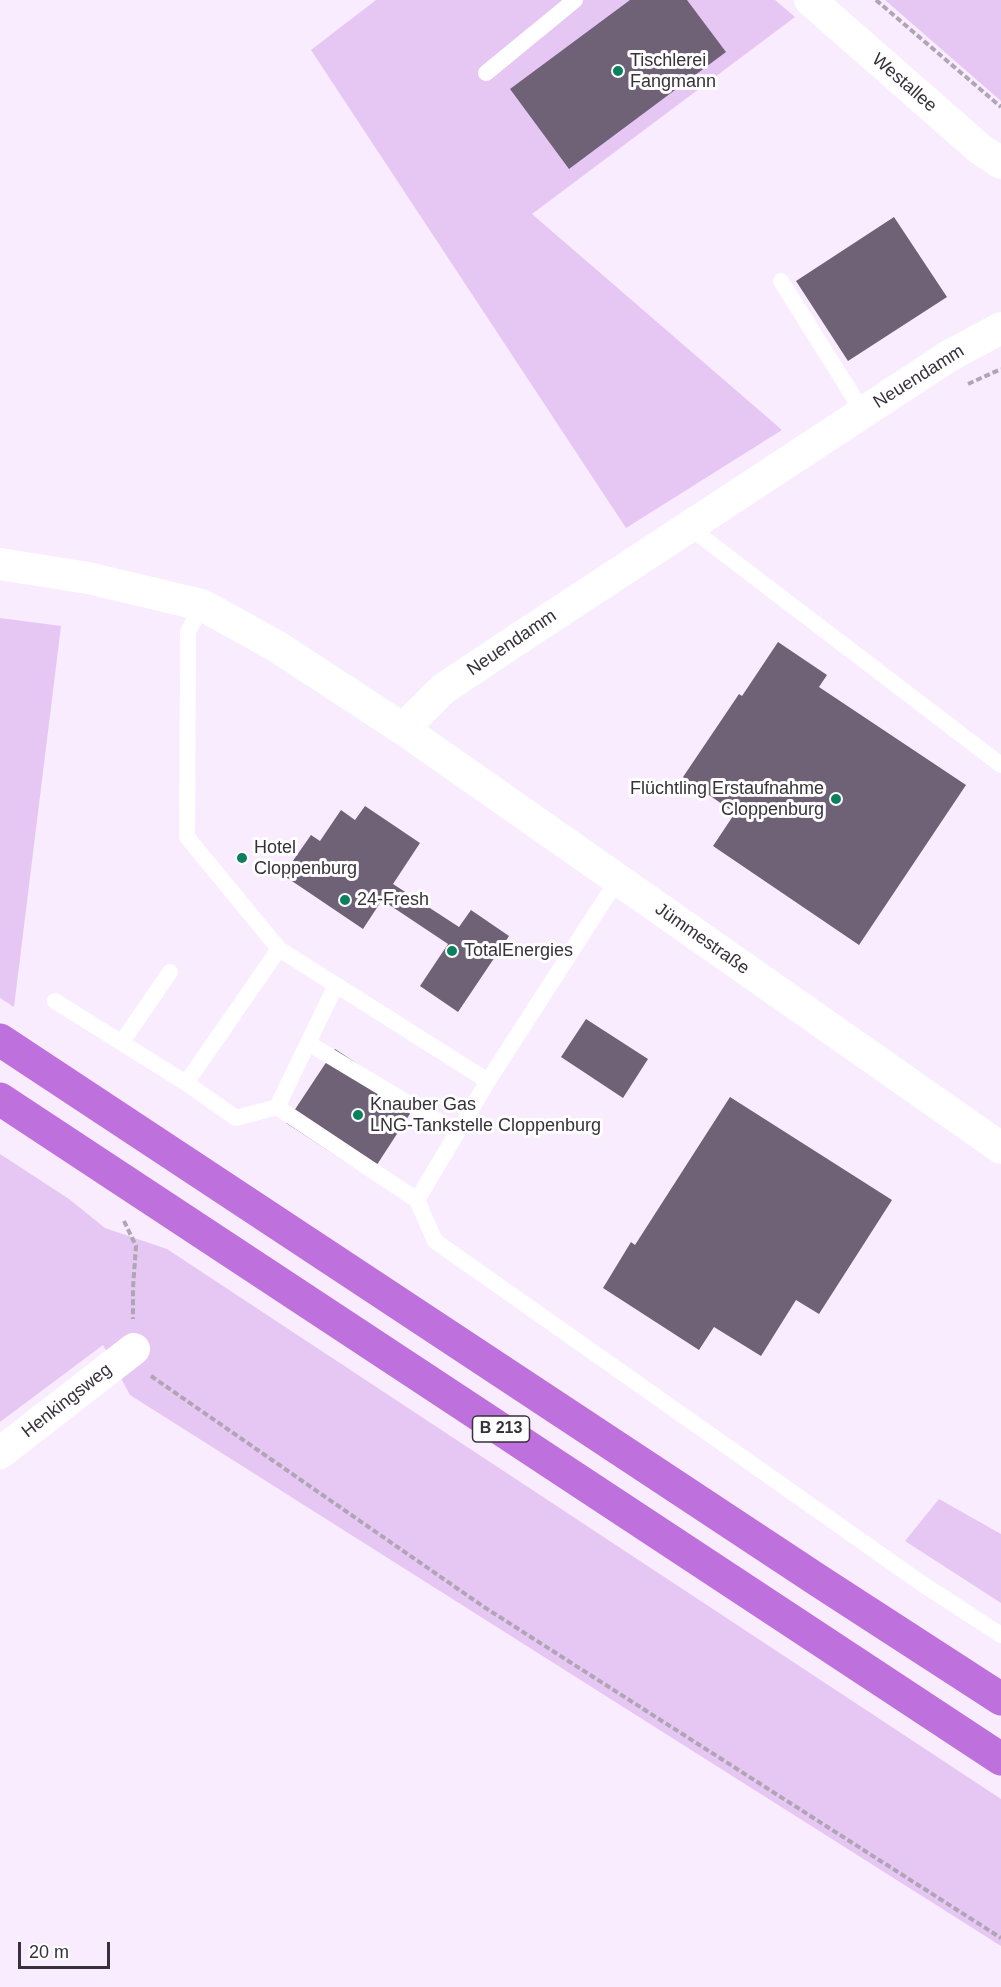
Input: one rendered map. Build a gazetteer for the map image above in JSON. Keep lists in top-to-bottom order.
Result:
{
  "streets": {
    "highway": ["B 213"],
    "street": [
      "Westallee",
      "Neuendamm",
      "Jümmestraße",
      "Henkingsweg"
    ]
  },
  "crossings": [
    ["Neuendamm", "Jümmestraße"]
  ],
  "places": [
    "Tischlerei Fangmann",
    "Flüchtling Erstaufnahme Cloppenburg",
    "Hotel Cloppenburg",
    "24-Fresh",
    "TotalEnergies",
    "Knauber Gas LNG-Tankstelle Cloppenburg"
  ],
  "scale_bar": "20 m"
}
